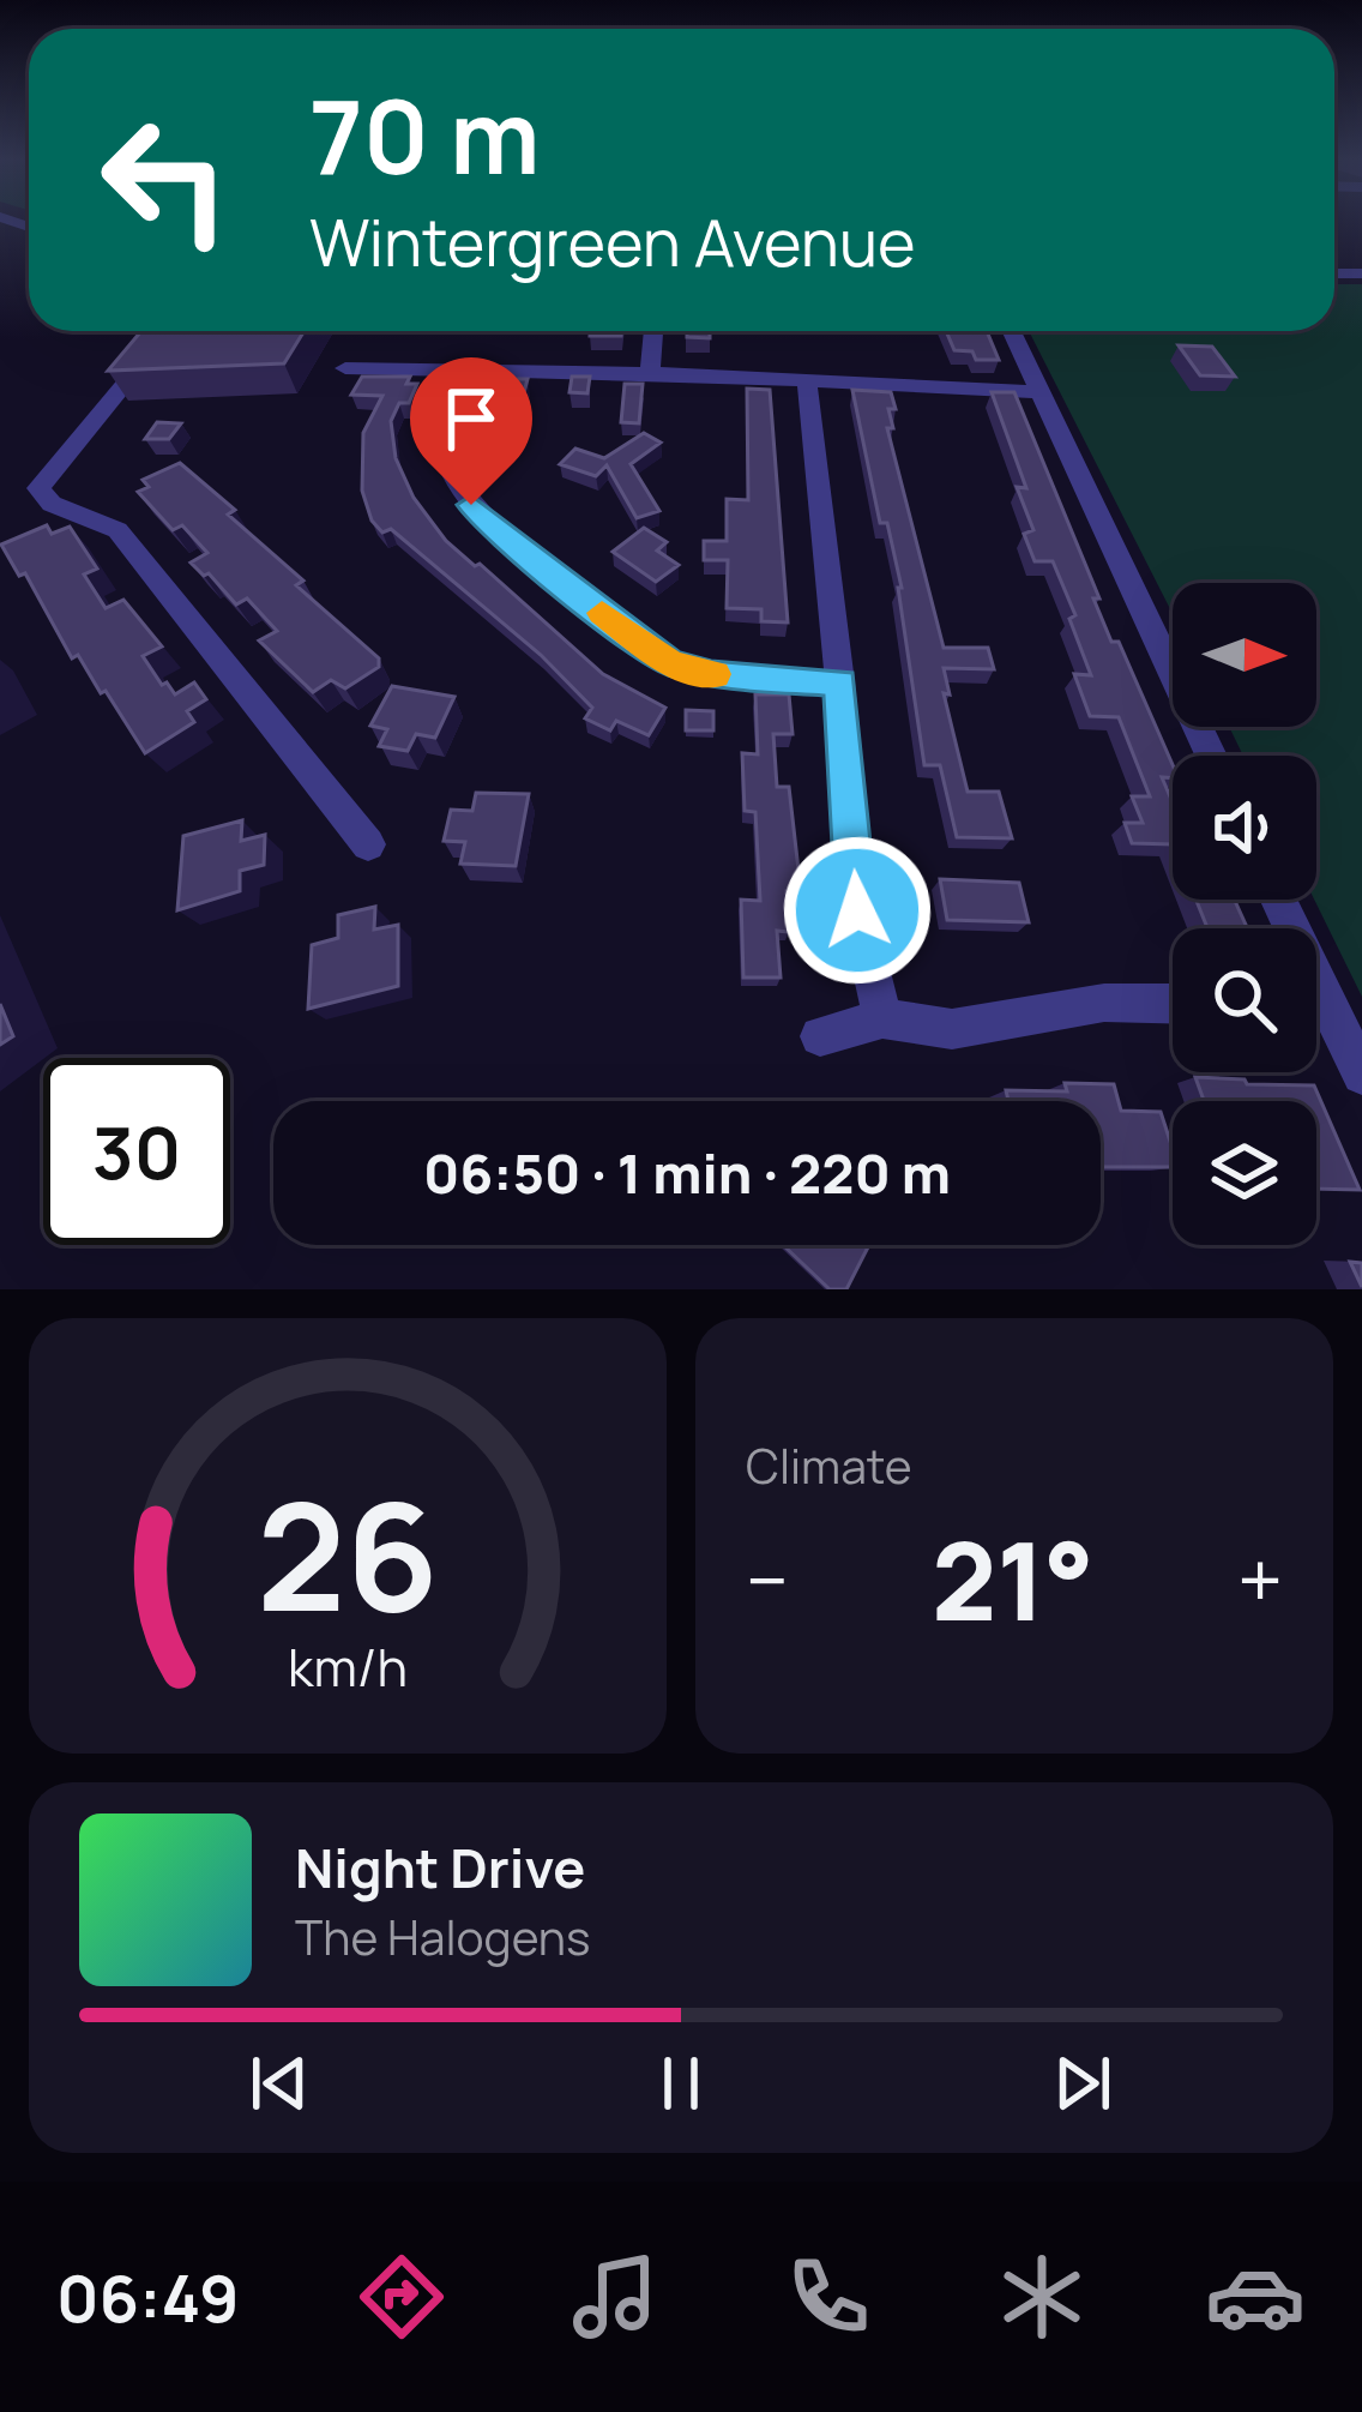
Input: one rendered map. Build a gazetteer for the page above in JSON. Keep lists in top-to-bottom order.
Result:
{
  "north": "right",
  "page": {
    "turn": ["70 m", "Wintergreen Avenue"],
    "limit": "30",
    "trip": "06:50 · 1 min · 220 m",
    "tile": "Climate",
    "heat": ["−", "21°", "+"],
    "song": ["Night Drive", "The Halogens"],
    "tabs": "06:49",
    "gauge": ["26", "km/h"]
  }
}
